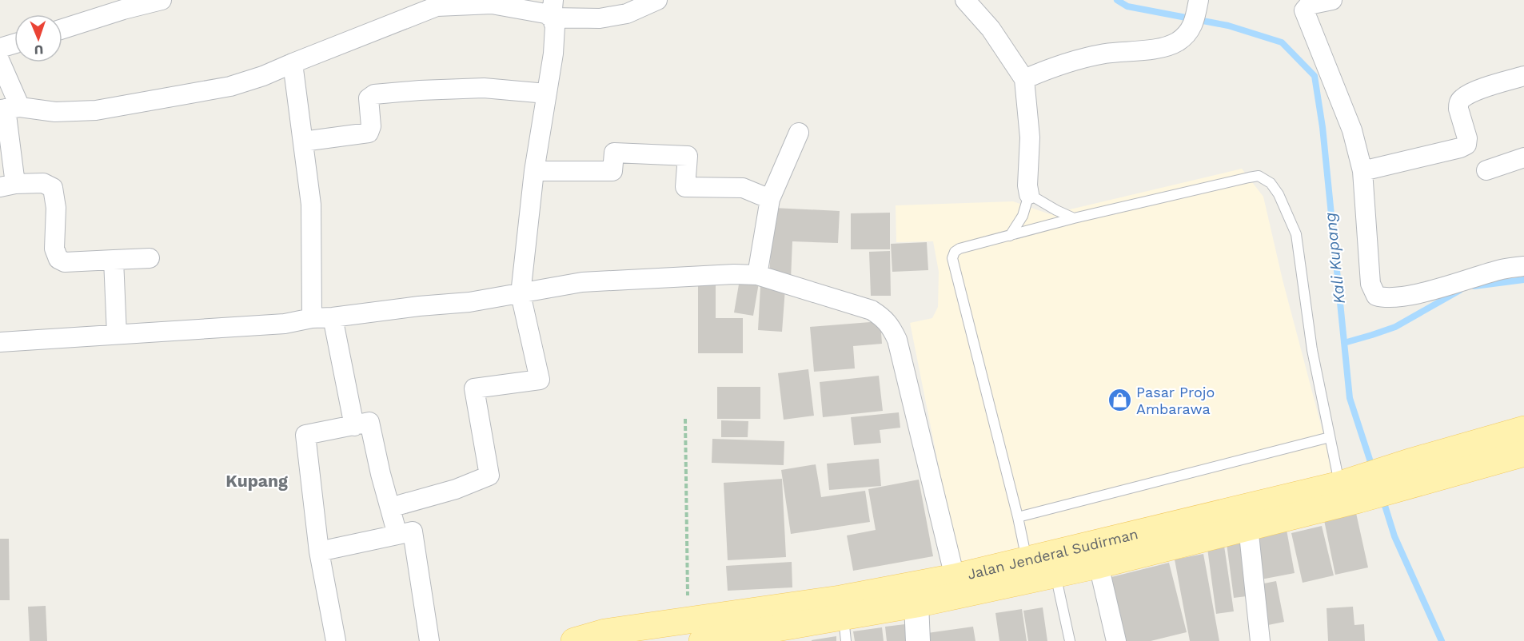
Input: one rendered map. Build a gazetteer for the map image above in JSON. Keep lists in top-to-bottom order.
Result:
{
  "streets": {
    "main road": ["Jalan Jenderal Sudirman"]
  },
  "districts": ["Kupang"],
  "water": ["Kali Kupang"],
  "places": {
    "shop": ["Pasar Projo Ambarawa"]
  },
  "north": "bottom"
}
